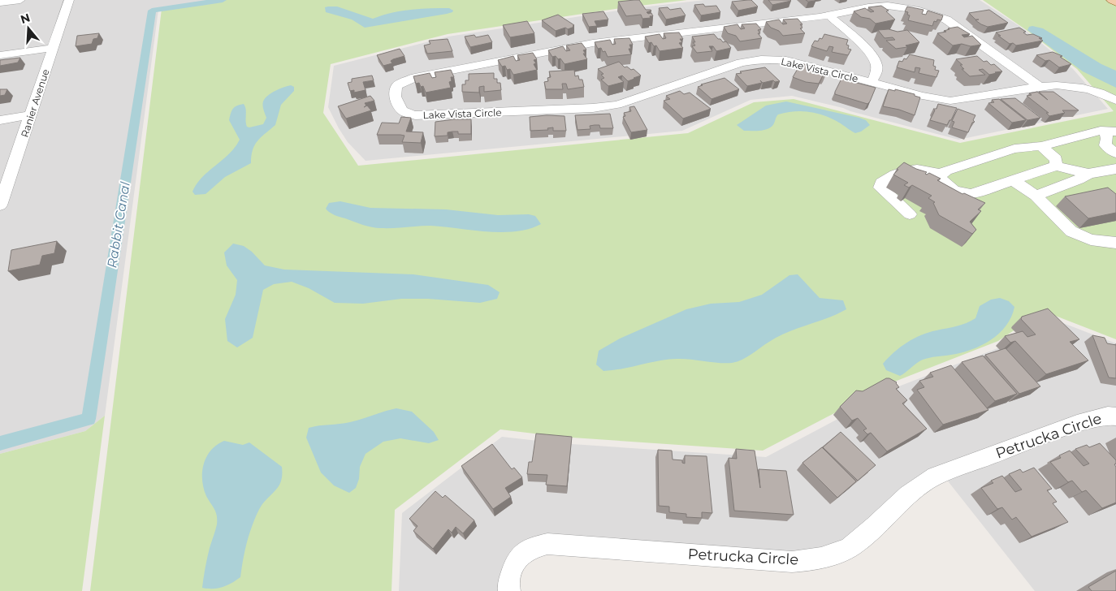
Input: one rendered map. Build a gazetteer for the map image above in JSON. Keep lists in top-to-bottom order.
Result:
{
  "streets": {
    "street": ["Lake Vista Circle", "Ranier Avenue", "Petrucka Circle"]
  },
  "water": ["Rabbit Canal"],
  "north": "top"
}
